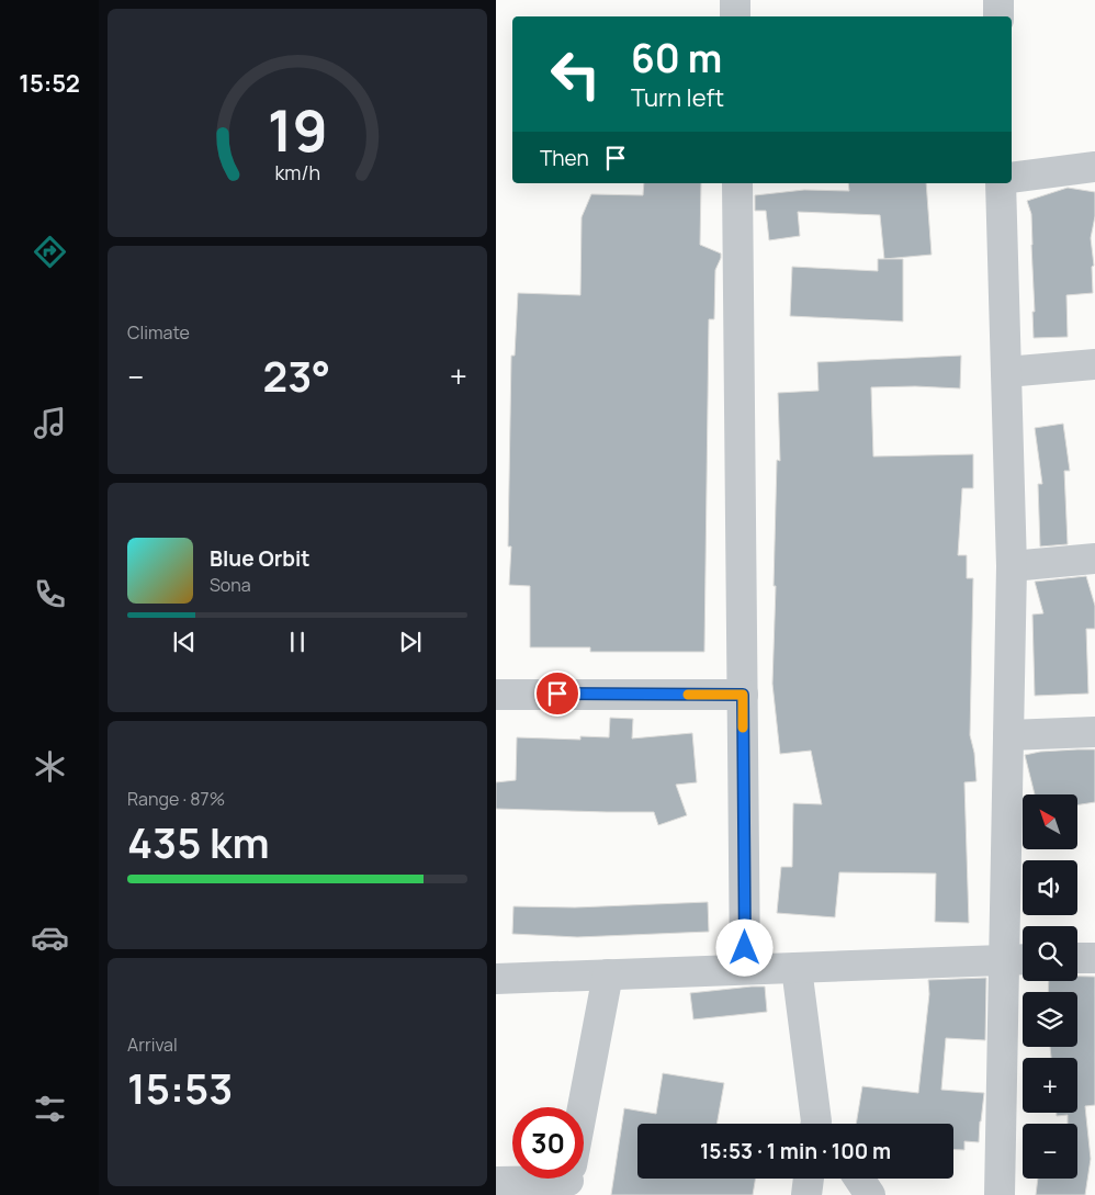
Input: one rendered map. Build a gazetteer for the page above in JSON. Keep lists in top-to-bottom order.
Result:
{
  "north": "top left",
  "page": {
    "tabs": "15:52",
    "turn": ["60 m", "Turn left"],
    "then": "Then",
    "tile": [
      "Climate",
      ["Range · 87%", "435 km"],
      ["Arrival", "15:53"]
    ],
    "heat": ["−", "23°", "+"],
    "song": ["Blue Orbit", "Sona"],
    "map_buttons": ["+", "−"],
    "limit": "30",
    "trip": "15:53 · 1 min · 100 m",
    "gauge": ["19", "km/h"]
  }
}
